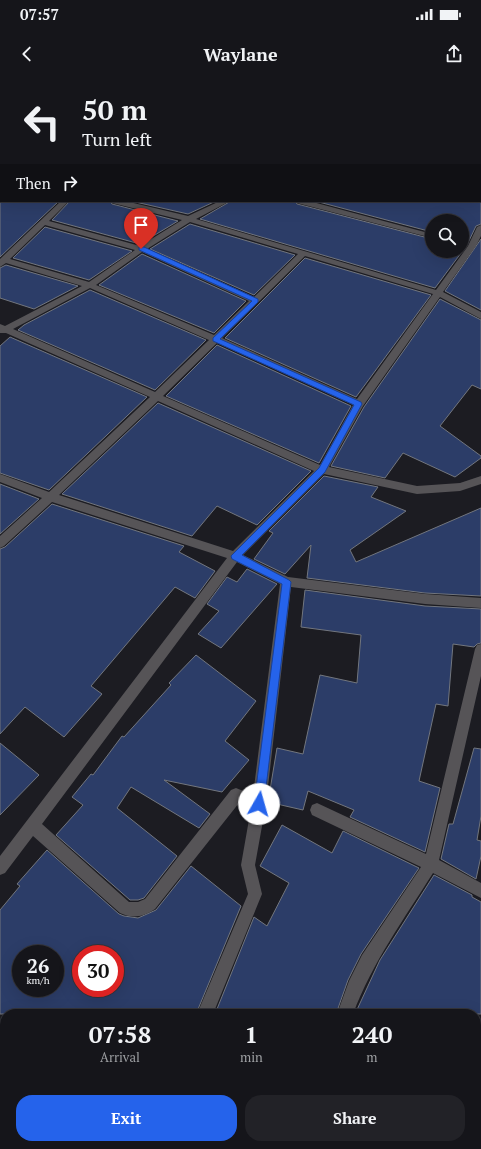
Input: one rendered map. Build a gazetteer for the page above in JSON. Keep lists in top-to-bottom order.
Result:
{
  "page": {
    "status": "07:57",
    "header": "Waylane",
    "turn": ["50 m", "Turn left"],
    "then": "Then",
    "speed": "26 km/h",
    "limit": "30",
    "eta": [
      "07:58",
      "Arrival",
      "1",
      "min",
      "240",
      "m"
    ],
    "buttons": ["Exit", "Share"]
  }
}
